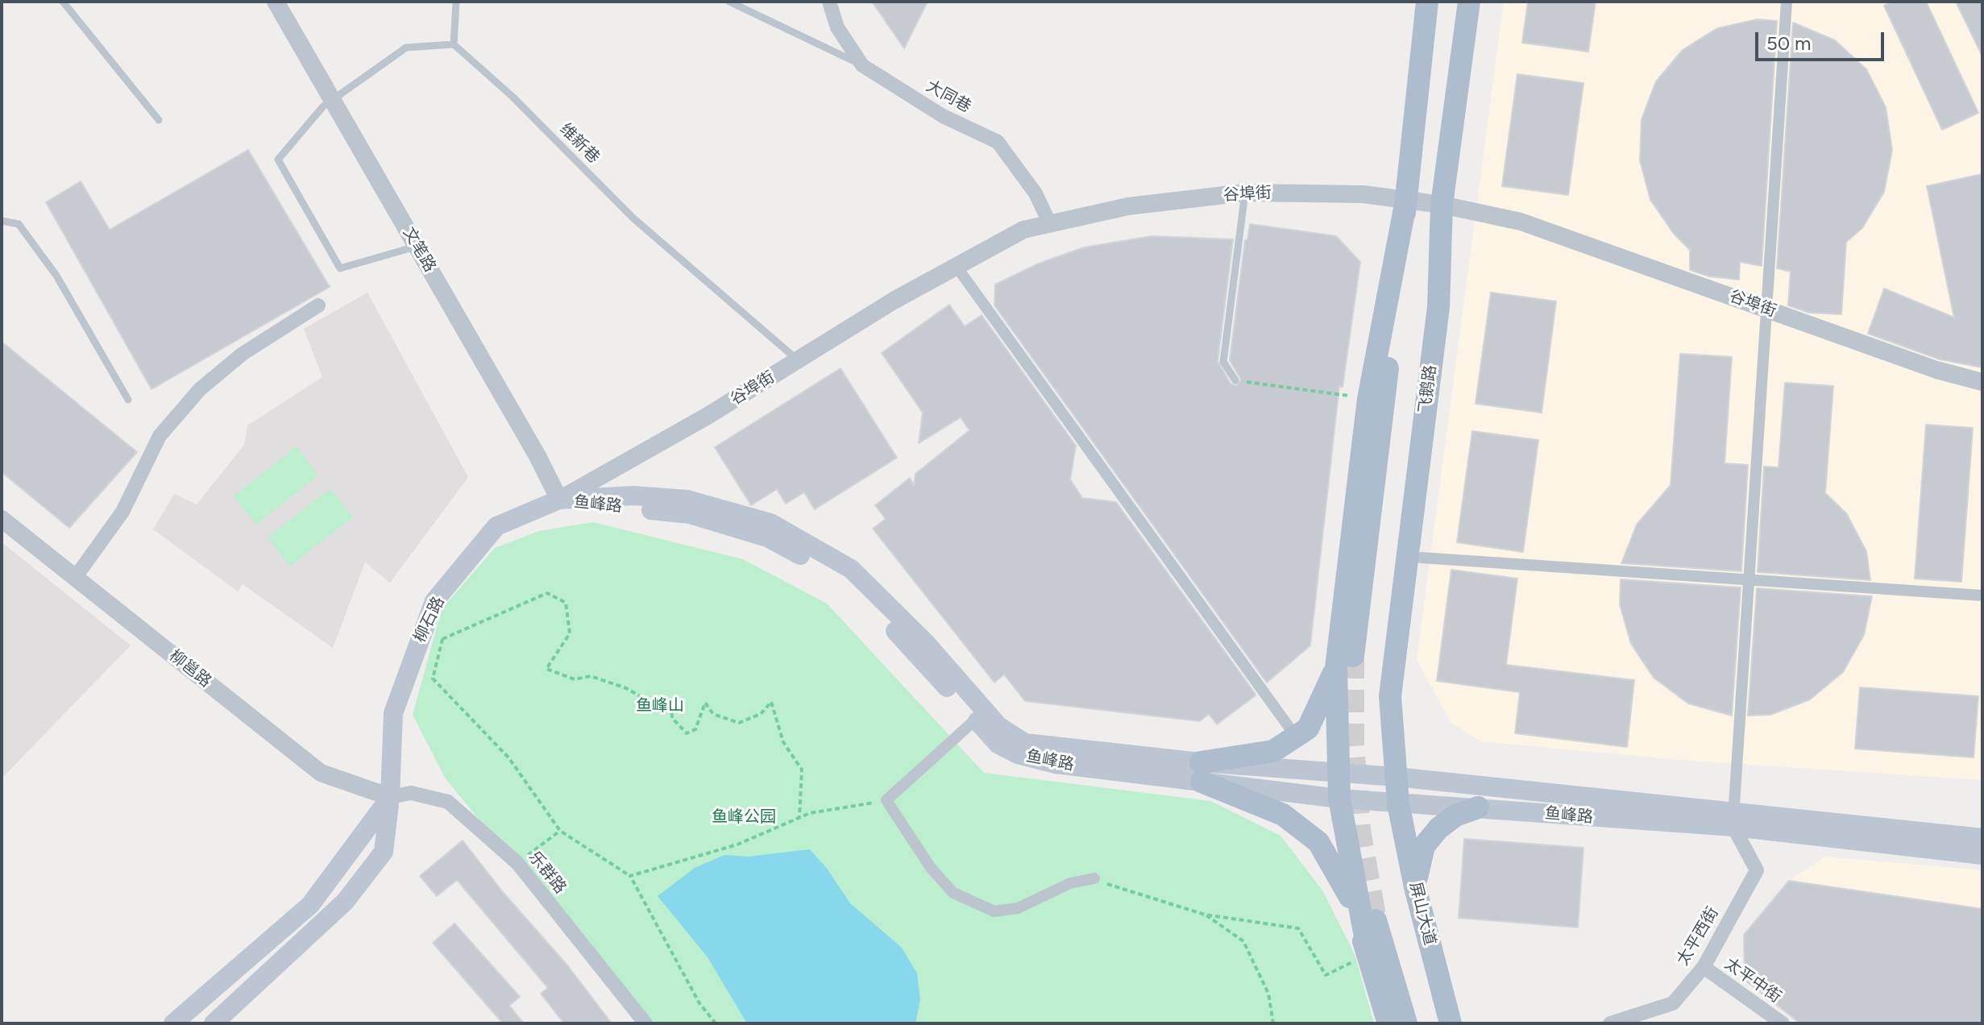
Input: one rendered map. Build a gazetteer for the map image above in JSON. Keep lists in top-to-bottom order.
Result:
{
  "streets": {
    "main road": [
      "飞鹅路",
      "鱼峰路",
      "柳石路",
      "屏山大道"
    ],
    "street": [
      "大同巷",
      "谷埠街",
      "文笔路",
      "柳邕路",
      "乐群路",
      "太平西街",
      "太平中街"
    ],
    "lane": ["维新巷"]
  },
  "crossings": [
    ["大同巷", "谷埠街"],
    ["维新巷", "谷埠街"],
    ["谷埠街", "文笔路"],
    ["谷埠街", "飞鹅路"],
    ["谷埠街", "鱼峰路"],
    ["谷埠街", "柳石路"],
    ["文笔路", "鱼峰路"],
    ["文笔路", "柳石路"],
    ["飞鹅路", "鱼峰路"],
    ["飞鹅路", "屏山大道"],
    ["鱼峰路", "柳石路"],
    ["鱼峰路", "屏山大道"],
    ["鱼峰路", "太平西街"],
    ["柳石路", "柳邕路"],
    ["柳石路", "乐群路"],
    ["柳邕路", "乐群路"],
    ["太平西街", "太平中街"]
  ],
  "parks": ["鱼峰山", "鱼峰公园"],
  "scale_bar": "50 m"
}
